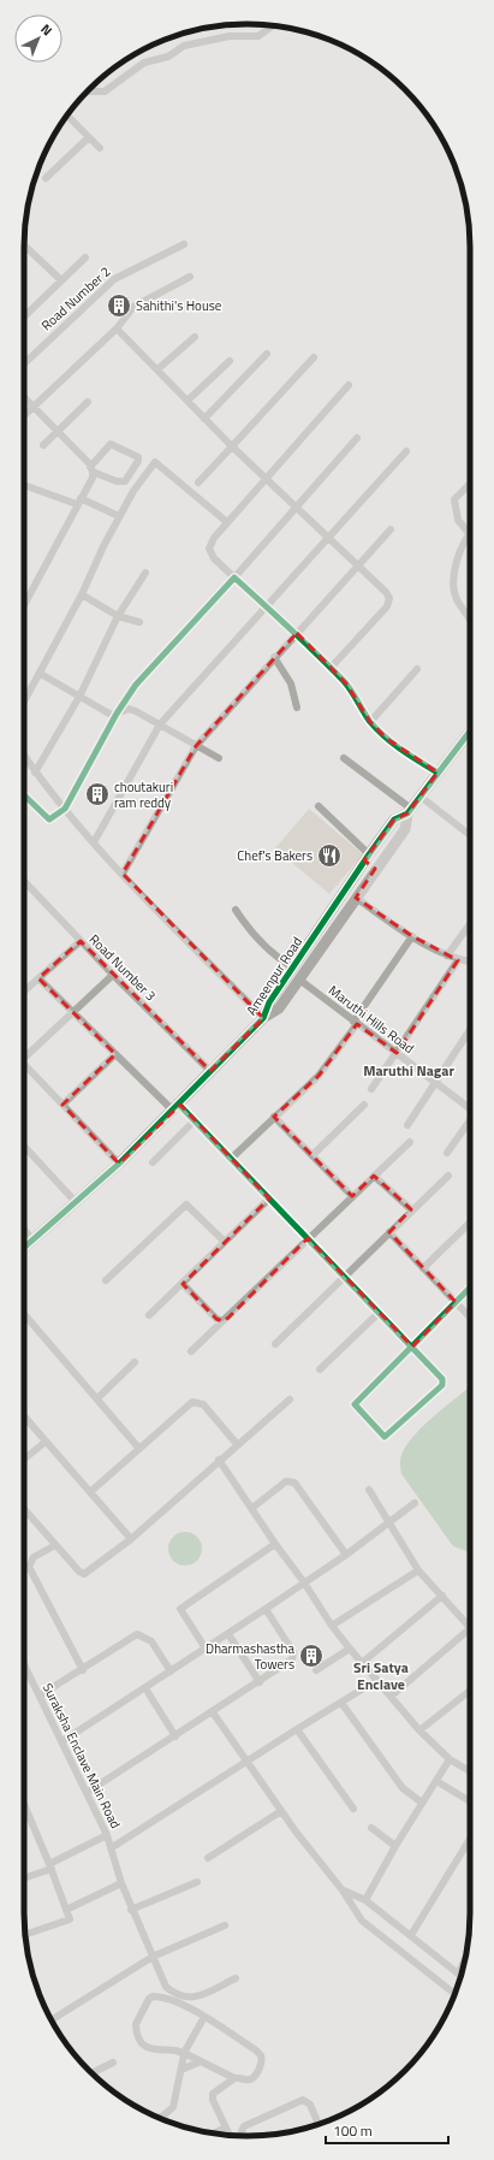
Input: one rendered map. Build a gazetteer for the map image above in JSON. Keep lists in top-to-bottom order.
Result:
{
  "streets": {
    "street": [
      "Road Number 2",
      "Road Number 3",
      "Ameenpur Road",
      "Maruthi Hills Road",
      "Suraksha Enclave Main Road"
    ]
  },
  "crossings": [
    ["Road Number 3", "Ameenpur Road"]
  ],
  "districts": ["Maruthi Nagar", "Sri Satya Enclave"],
  "places": {
    "building": ["Sahithi's House", "choutakuri ram reddy", "Dharmashastha Towers"],
    "restaurant": ["Chef's Bakers"]
  },
  "scale_bar": "100 m",
  "north": "top right"
}
